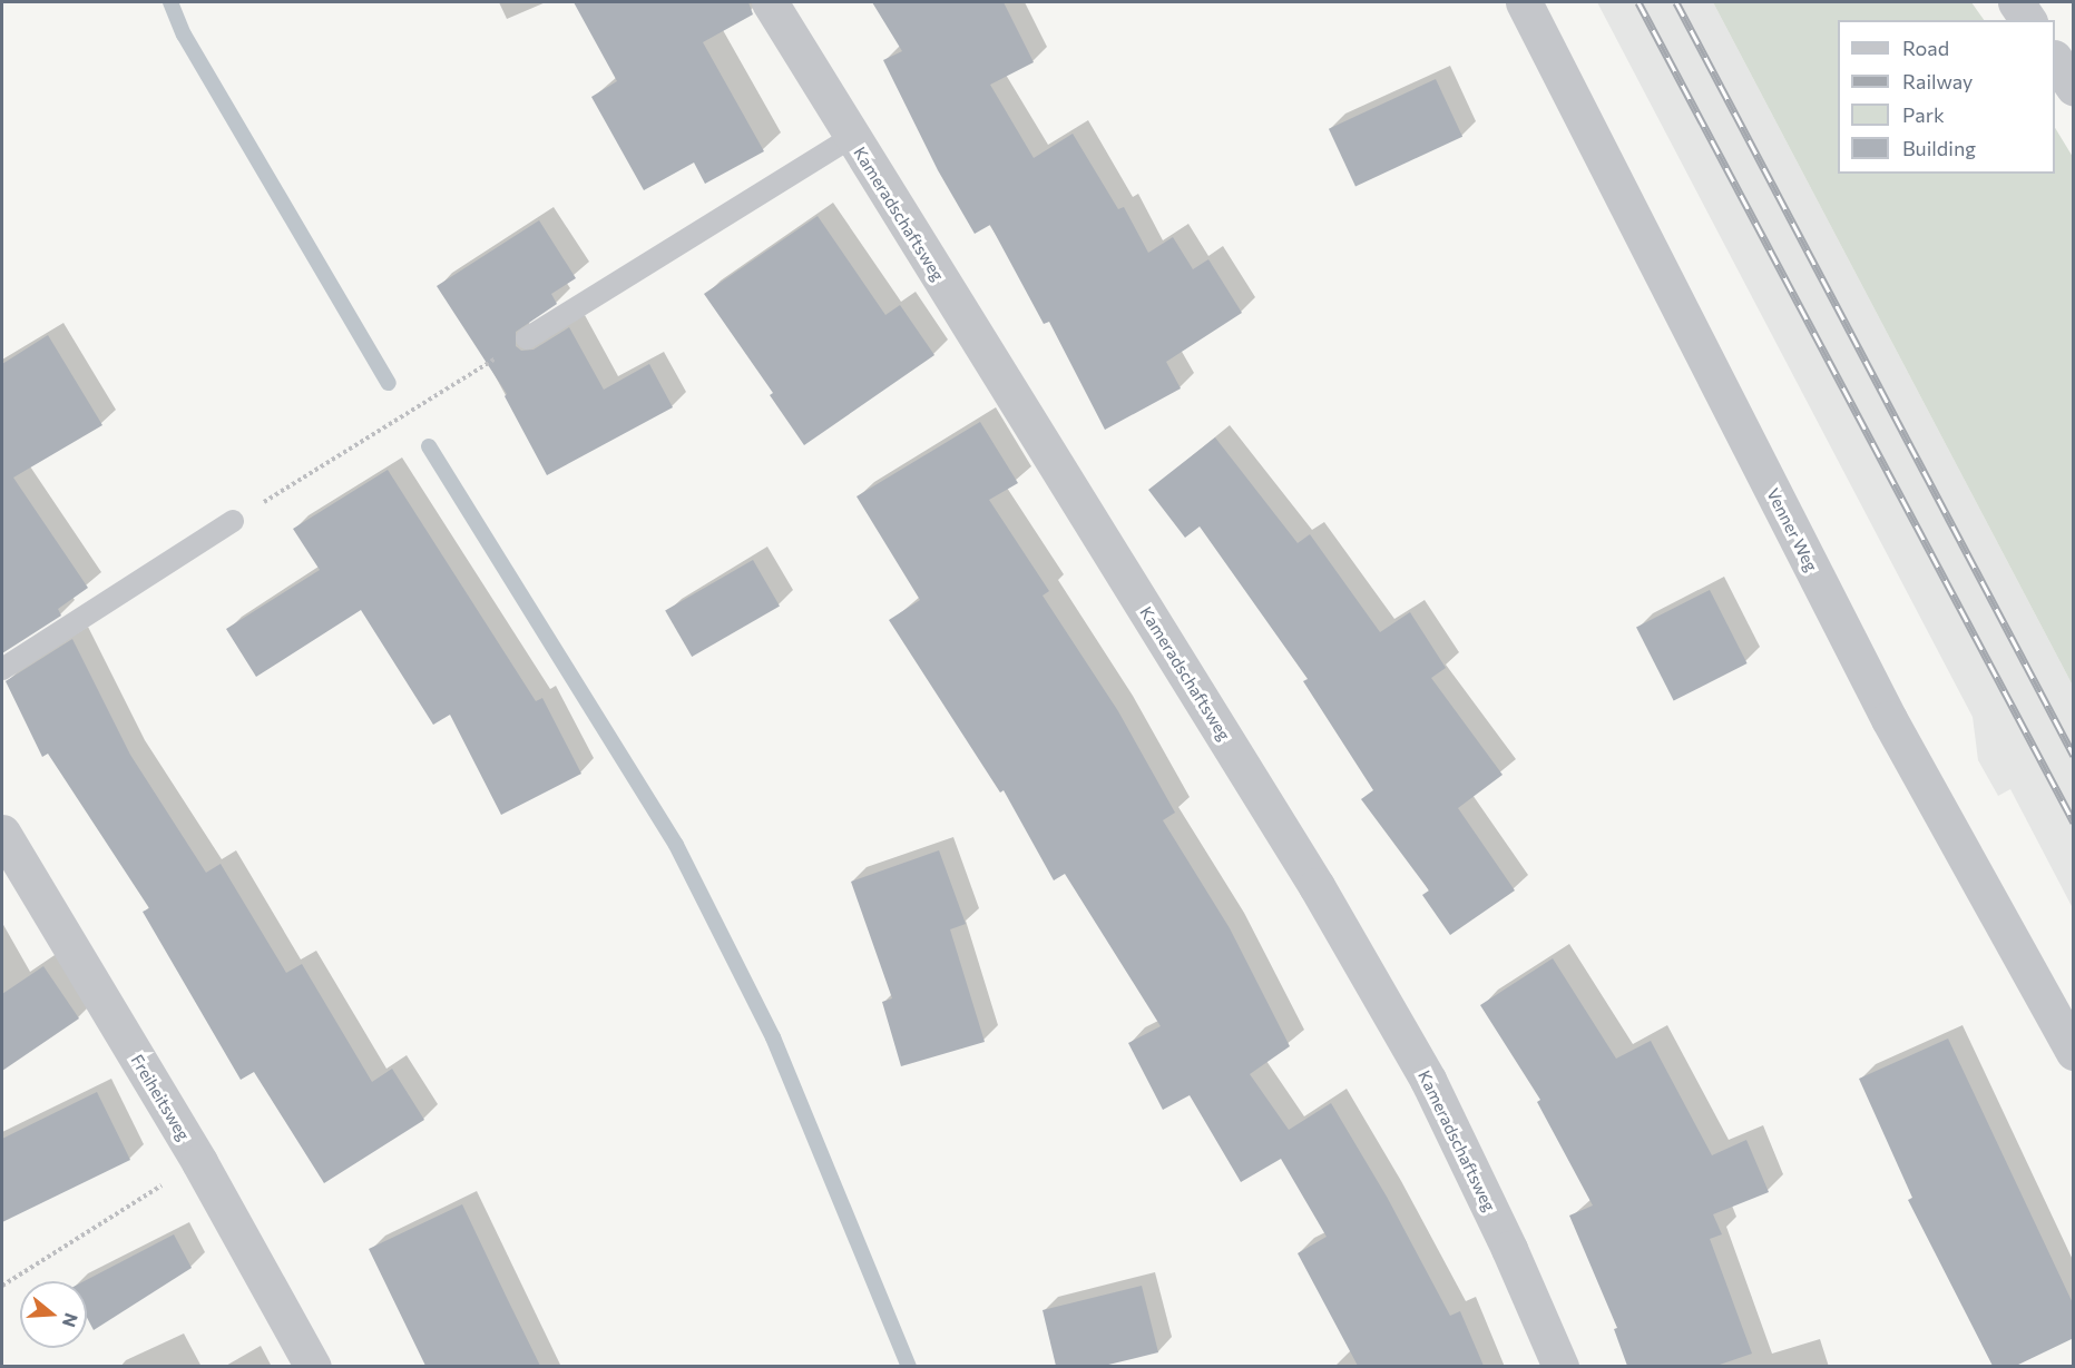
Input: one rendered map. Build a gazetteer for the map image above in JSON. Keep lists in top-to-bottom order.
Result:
{
  "streets": {
    "street": ["Kameradschaftsweg", "Venner Weg", "Freiheitsweg"]
  },
  "legend": [
    "Road",
    "Railway",
    "Park",
    "Building"
  ],
  "north": "right"
}
